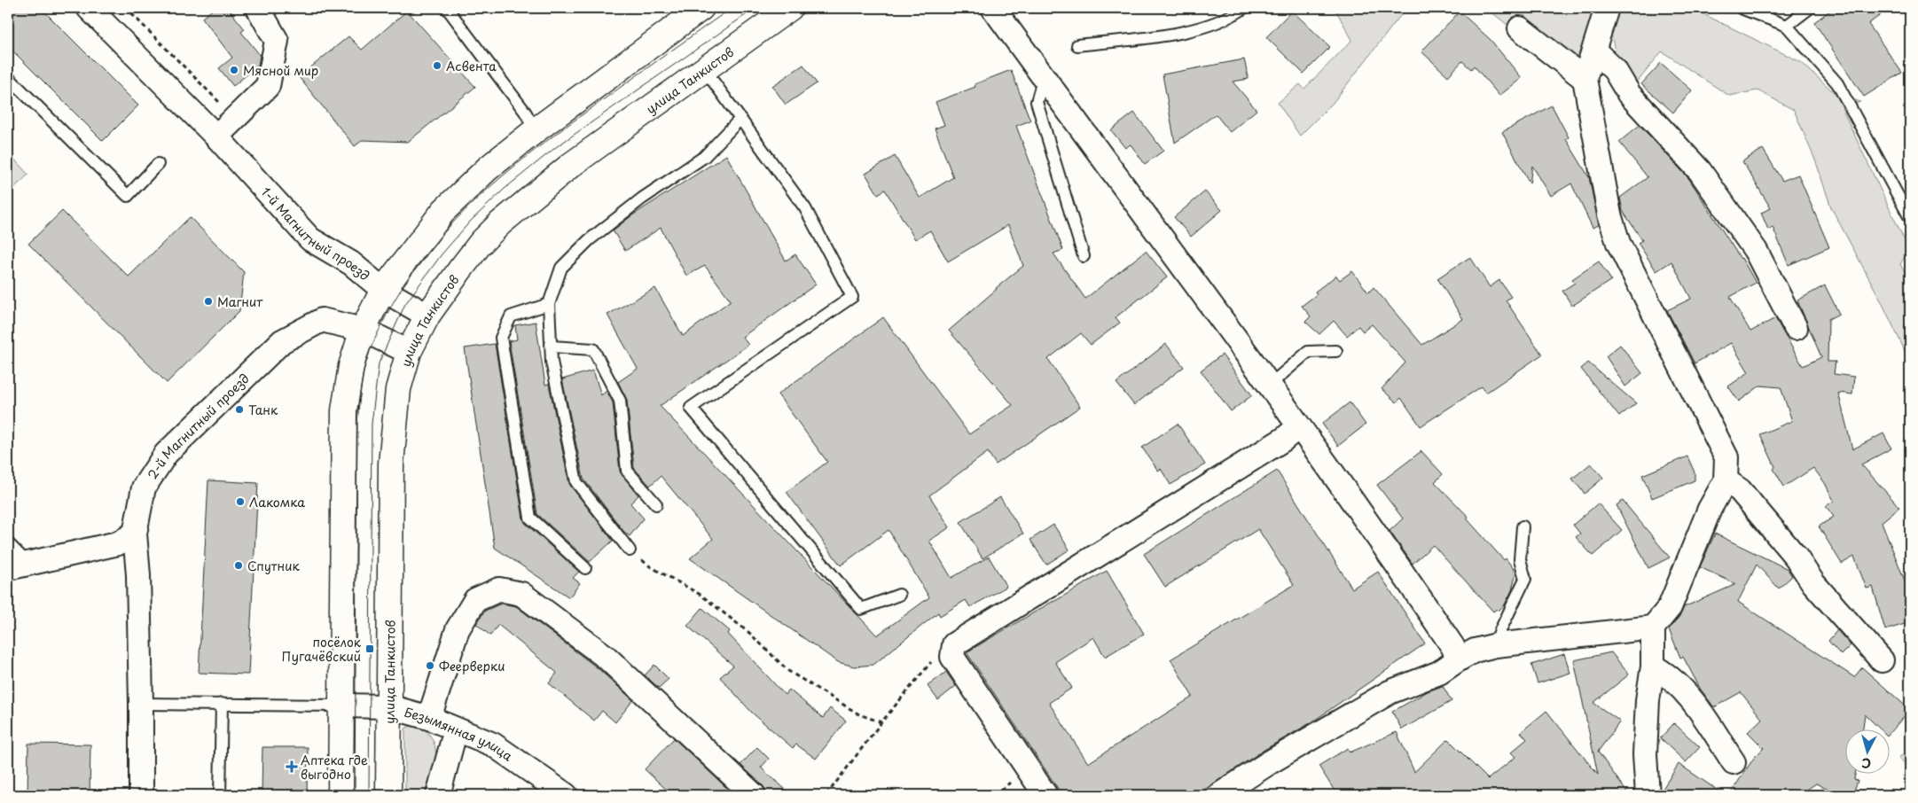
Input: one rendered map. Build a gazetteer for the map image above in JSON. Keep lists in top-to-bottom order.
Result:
{
  "streets": {
    "main road": ["улица Танкистов"],
    "street": ["1-й Магнитный проезд", "2-й Магнитный проезд", "Безымянная улица"]
  },
  "crossings": [
    ["улица Танкистов", "1-й Магнитный проезд"],
    ["улица Танкистов", "2-й Магнитный проезд"],
    ["улица Танкистов", "Безымянная улица"]
  ],
  "places": {
    "other": [
      "Асвента",
      "Мясной мир",
      "Магнит",
      "Танк",
      "Лакомка",
      "Спутник",
      "Феерверки"
    ],
    "transit": ["посёлок Пугачёвский"],
    "health": ["Аптека где выгодно"]
  },
  "north": "bottom"
}
